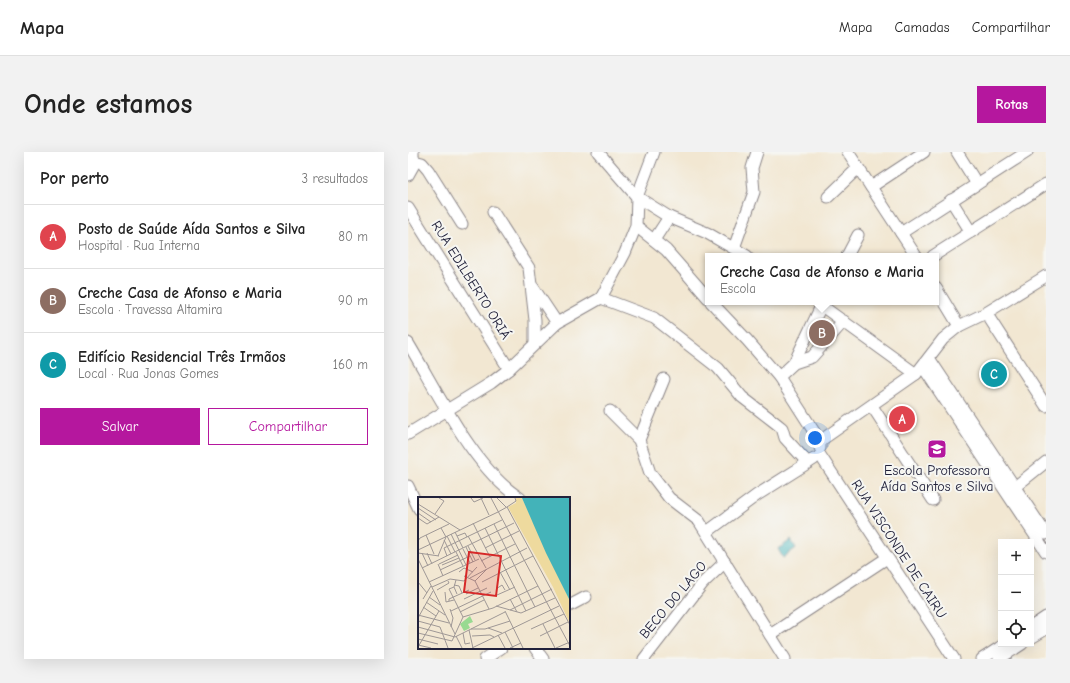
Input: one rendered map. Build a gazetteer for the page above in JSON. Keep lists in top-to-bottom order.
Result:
{
  "streets": {
    "street": ["RUA EDILBERTO ORIÁ", "RUA VISCONDE DE CAIRU", "BECO DO LAGO"]
  },
  "places": {
    "school or university": ["Escola Professora Aída Santos e Silva"]
  },
  "page": {
    "header": "Mapa",
    "nav": ["Mapa", "Camadas", "Compartilhar"],
    "buttons": [
      "Rotas",
      ["Salvar", "Compartilhar"]
    ],
    "title": "Onde estamos",
    "heading": ["Por perto", "3 resultados"],
    "list": [
      {
        "mark": "A",
        "name": "Posto de Saúde Aída Santos e Silva",
        "note": "Hospital · Rua Interna",
        "value": "80 m"
      },
      {
        "mark": "B",
        "name": "Creche Casa de Afonso e Maria",
        "note": "Escola · Travessa Altamira",
        "value": "90 m"
      },
      {
        "mark": "C",
        "name": "Edifício Residencial Três Irmãos",
        "note": "Local · Rua Jonas Gomes",
        "value": "160 m"
      }
    ],
    "popup": ["Creche Casa de Afonso e Maria", "Escola"],
    "pins": ["B", "C", "A"],
    "map_buttons": ["+", "−"]
  }
}
